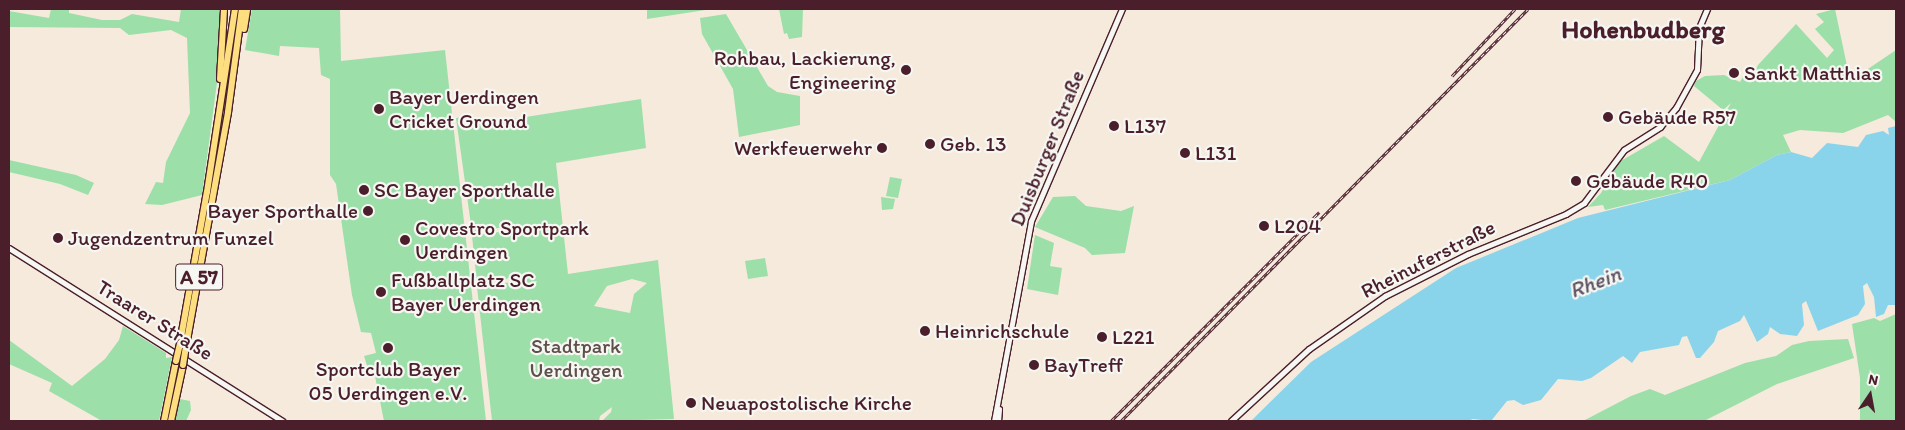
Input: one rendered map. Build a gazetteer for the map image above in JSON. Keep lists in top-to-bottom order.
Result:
{
  "streets": {
    "highway": ["A 57"],
    "main road": ["Duisburger Straße"],
    "street": ["Rheinuferstraße", "Traarer Straße"]
  },
  "districts": ["Hohenbudberg"],
  "water": ["Rhein"],
  "parks": ["Stadtpark Uerdingen"],
  "places": [
    "Rohbau, Lackierung, Engineering",
    "Sankt Matthias",
    "Bayer Uerdingen Cricket Ground",
    "Gebäude R57",
    "L137",
    "Geb. 13",
    "Werkfeuerwehr",
    "L131",
    "Gebäude R40",
    "SC Bayer Sporthalle",
    "Bayer Sporthalle",
    "L204",
    "Jugendzentrum Funzel",
    "Covestro Sportpark Uerdingen",
    "Fußballplatz SC Bayer Uerdingen",
    "Heinrichschule",
    "L221",
    "Sportclub Bayer 05 Uerdingen e.V.",
    "BayTreff",
    "Neuapostolische Kirche"
  ],
  "north": "top"
}
